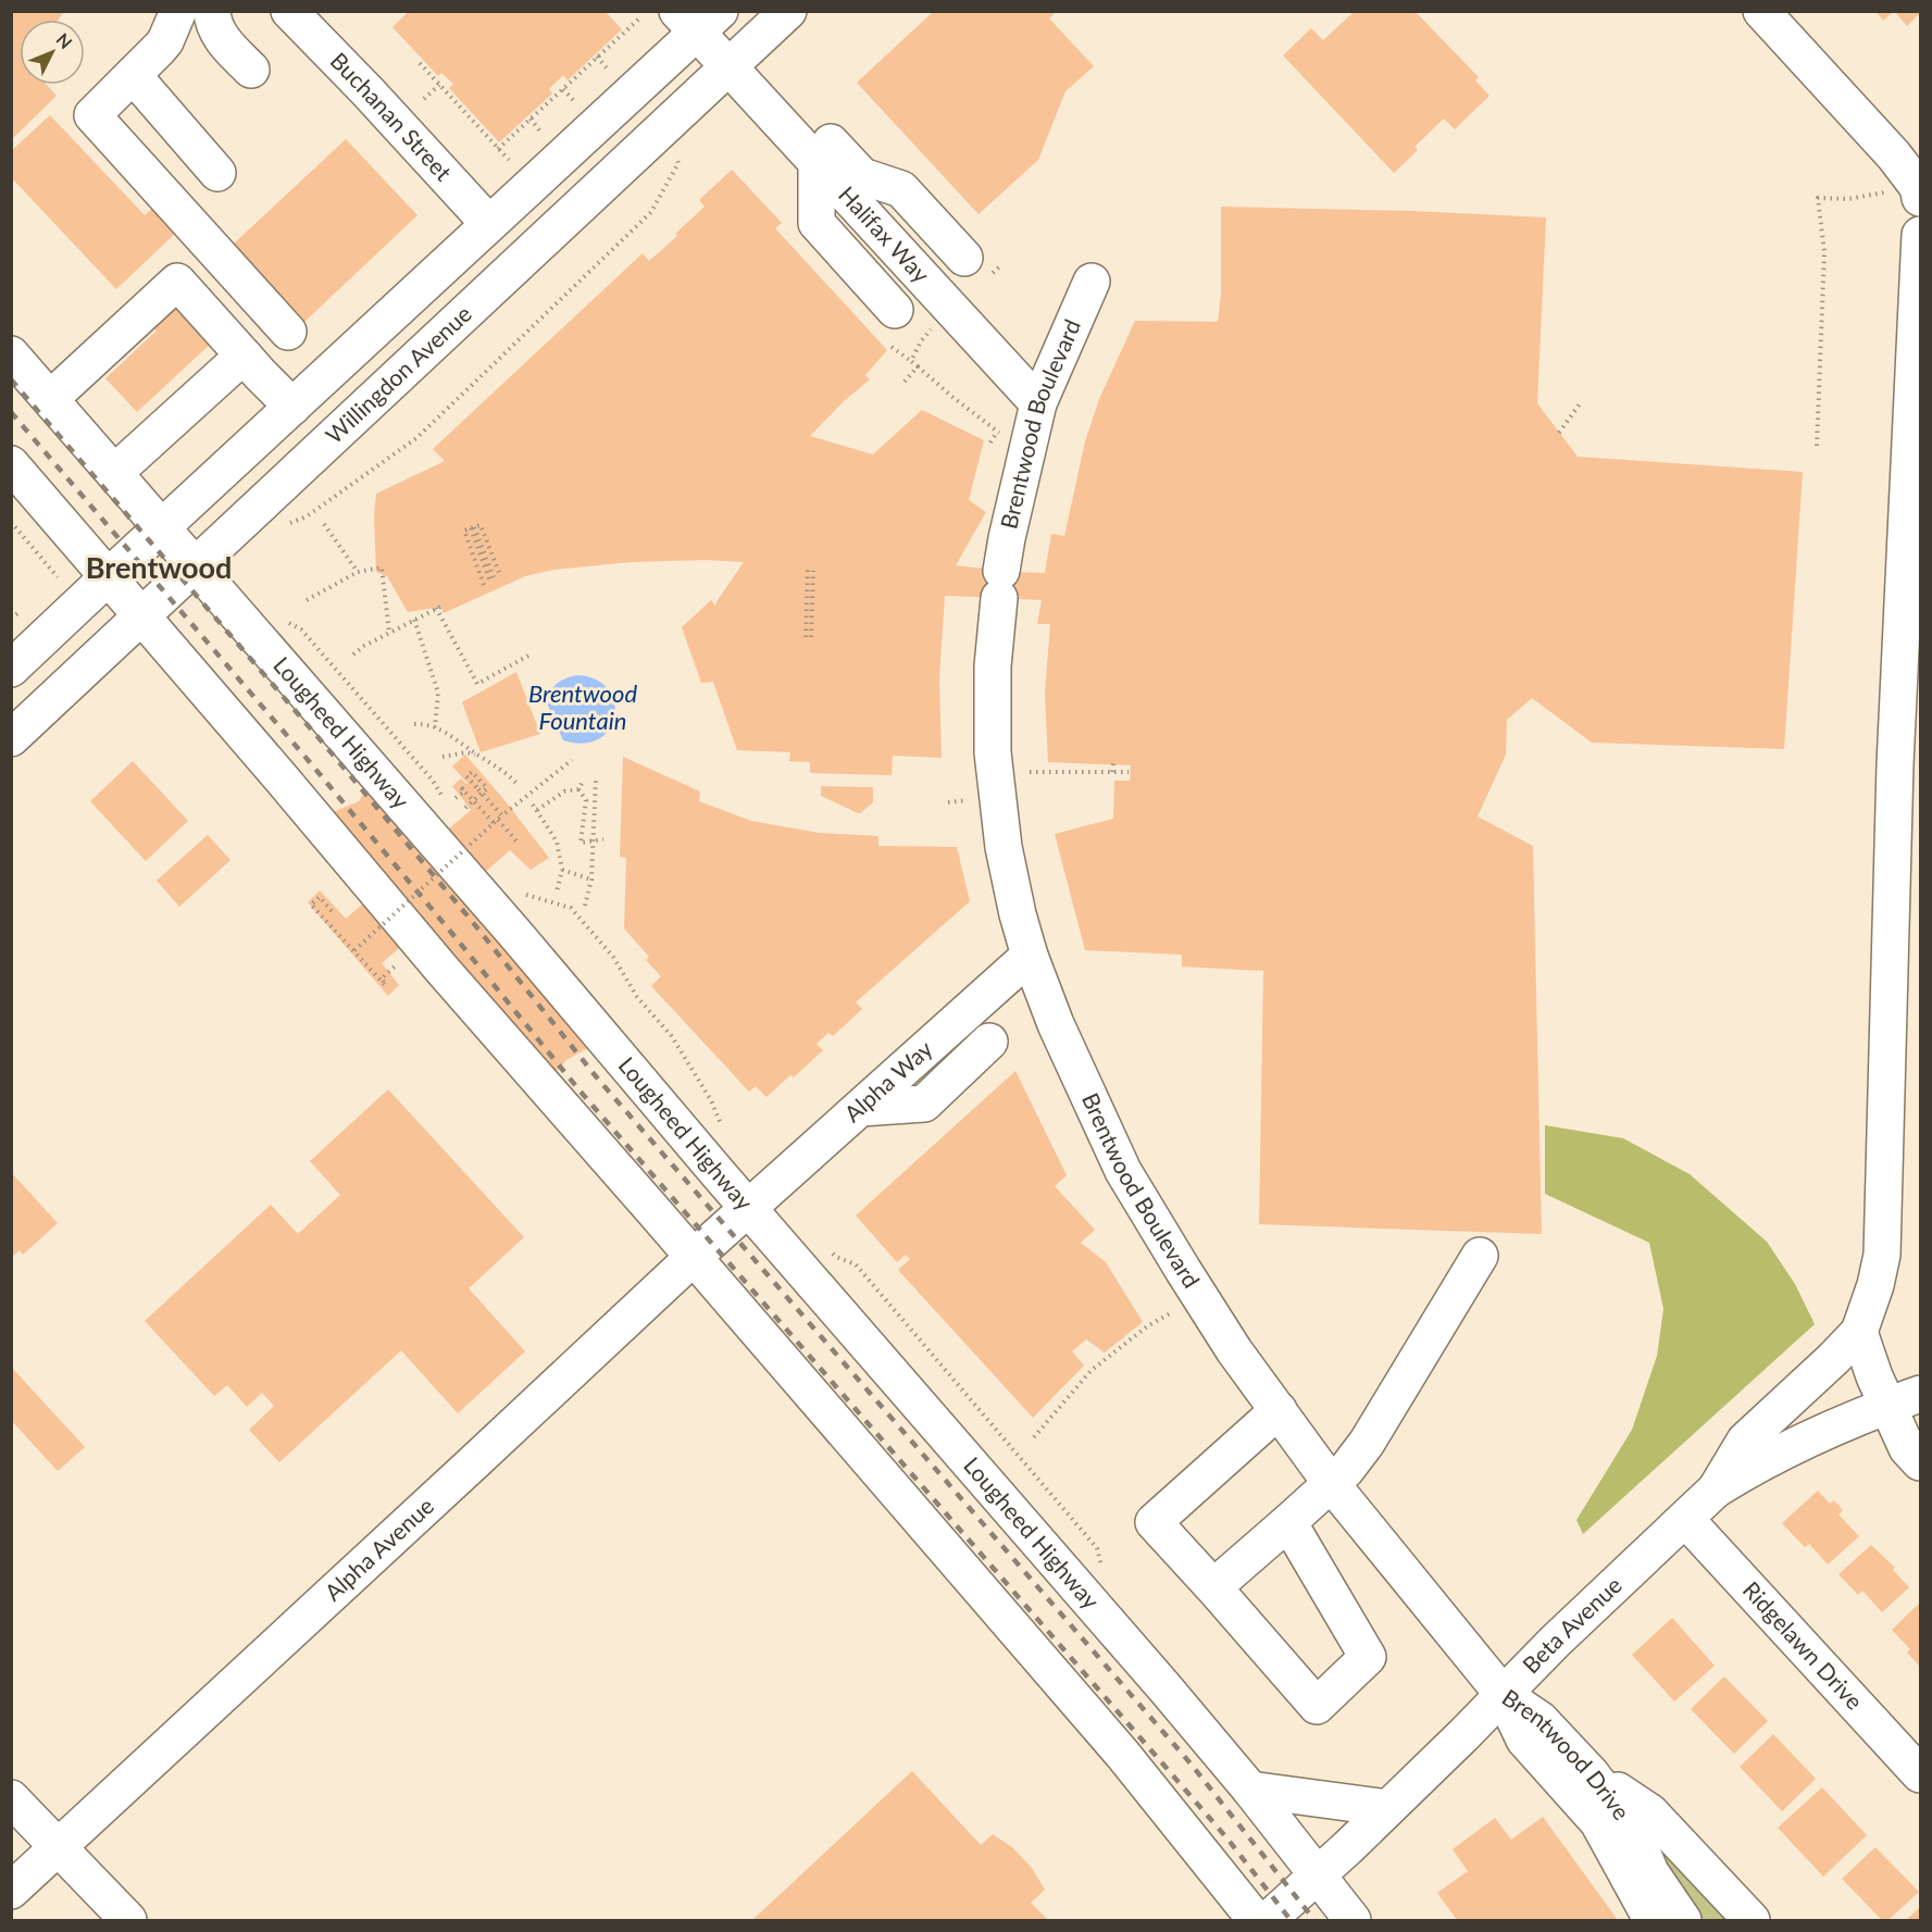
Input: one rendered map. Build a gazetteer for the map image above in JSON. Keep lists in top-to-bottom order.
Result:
{
  "streets": {
    "main road": [
      "Buchanan Street",
      "Halifax Way",
      "Willingdon Avenue",
      "Brentwood Boulevard",
      "Lougheed Highway",
      "Alpha Way",
      "Alpha Avenue",
      "Beta Avenue",
      "Ridgelawn Drive",
      "Brentwood Drive"
    ]
  },
  "crossings": [
    ["Halifax Way", "Willingdon Avenue"],
    ["Halifax Way", "Brentwood Boulevard"],
    ["Willingdon Avenue", "Lougheed Highway"],
    ["Brentwood Boulevard", "Alpha Way"],
    ["Brentwood Boulevard", "Beta Avenue"],
    ["Brentwood Boulevard", "Brentwood Drive"],
    ["Lougheed Highway", "Alpha Way"],
    ["Lougheed Highway", "Alpha Avenue"],
    ["Lougheed Highway", "Beta Avenue"],
    ["Alpha Way", "Alpha Avenue"],
    ["Beta Avenue", "Ridgelawn Drive"],
    ["Beta Avenue", "Brentwood Drive"]
  ],
  "districts": ["Brentwood"],
  "water": ["Brentwood Fountain"],
  "north": "top right"
}
